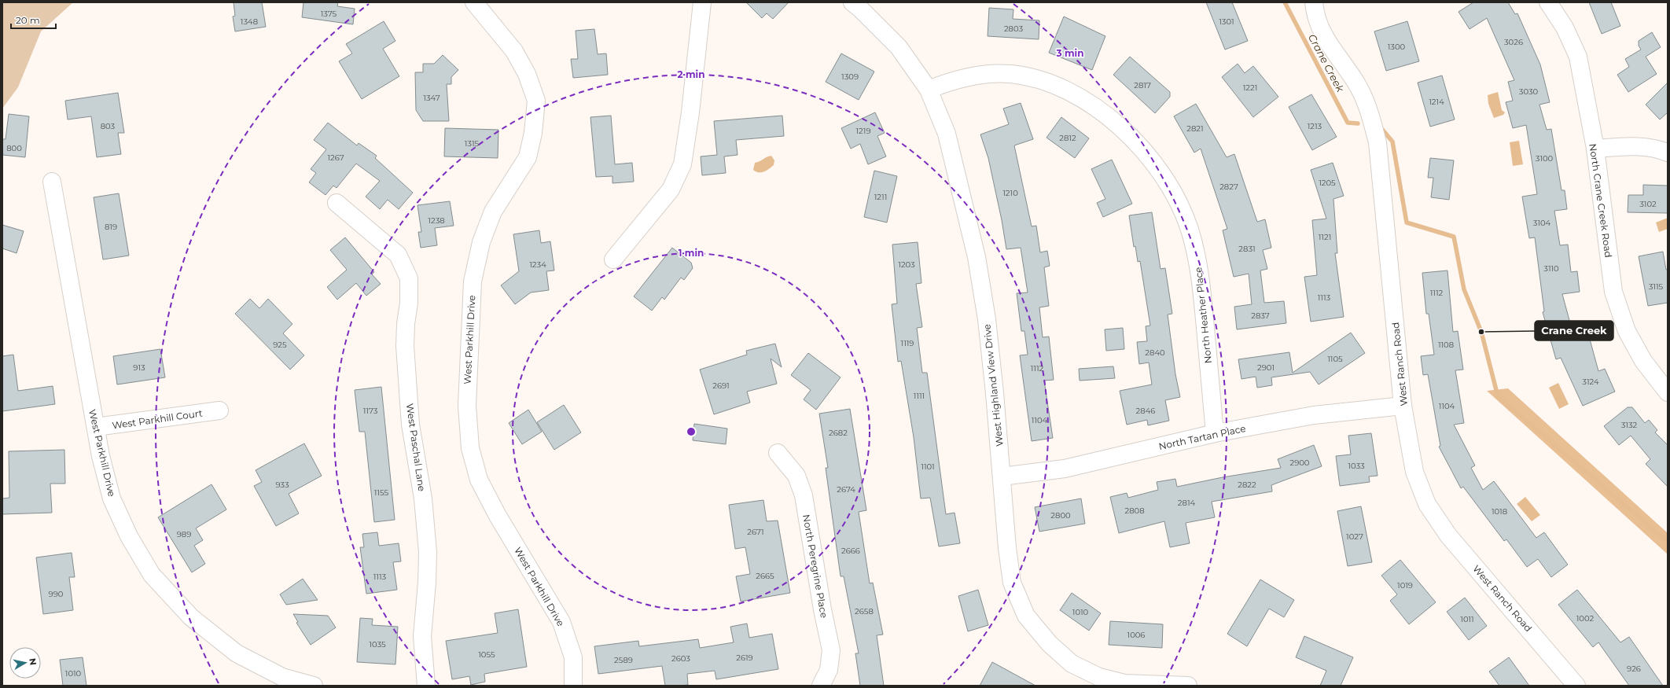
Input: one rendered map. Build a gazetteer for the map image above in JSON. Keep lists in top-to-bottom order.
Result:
{
  "streets": {
    "street": [
      "North Crane Creek Road",
      "North Heather Place",
      "West Parkhill Drive",
      "West Ranch Road",
      "West Highland View Drive",
      "West Parkhill Court",
      "North Tartan Place",
      "West Paschal Lane",
      "North Peregrine Place"
    ]
  },
  "crossings": [
    ["North Heather Place", "West Highland View Drive"],
    ["North Heather Place", "North Tartan Place"],
    ["West Parkhill Drive", "West Parkhill Court"],
    ["West Ranch Road", "North Tartan Place"],
    ["West Highland View Drive", "North Tartan Place"]
  ],
  "water": ["Crane Creek"],
  "places": ["Crane Creek"],
  "house_numbers": [
    "1375",
    "1348",
    "1301",
    "2803",
    "3026",
    "1300",
    "1309",
    "2817",
    "1221",
    "3030",
    "1347",
    "1214",
    "803",
    "1213",
    "2821",
    "1219",
    "2812",
    "1315",
    "800",
    "1267",
    "3100",
    "1205",
    "2827",
    "1210",
    "1211",
    "3102",
    "1238",
    "3104",
    "819",
    "1121",
    "2831",
    "1234",
    "1203",
    "3110",
    "3115",
    "1112",
    "1113",
    "2837",
    "1119",
    "925",
    "1108",
    "2840",
    "1105",
    "913",
    "2901",
    "1112",
    "3124",
    "2691",
    "1111",
    "1104",
    "1173",
    "2846",
    "1104",
    "3132",
    "2682",
    "2900",
    "1033",
    "1101",
    "933",
    "2822",
    "2674",
    "1155",
    "2814",
    "2808",
    "1018",
    "2800",
    "2671",
    "989",
    "1027",
    "2666",
    "2665",
    "1113",
    "1019",
    "990",
    "2658",
    "1010",
    "1002",
    "1011",
    "1006",
    "1035",
    "1055",
    "2619",
    "2603",
    "2589",
    "926",
    "1010"
  ],
  "scale_bar": "20 m",
  "north": "right",
  "rings": ["3 min", "2 min", "1 min"]
}
